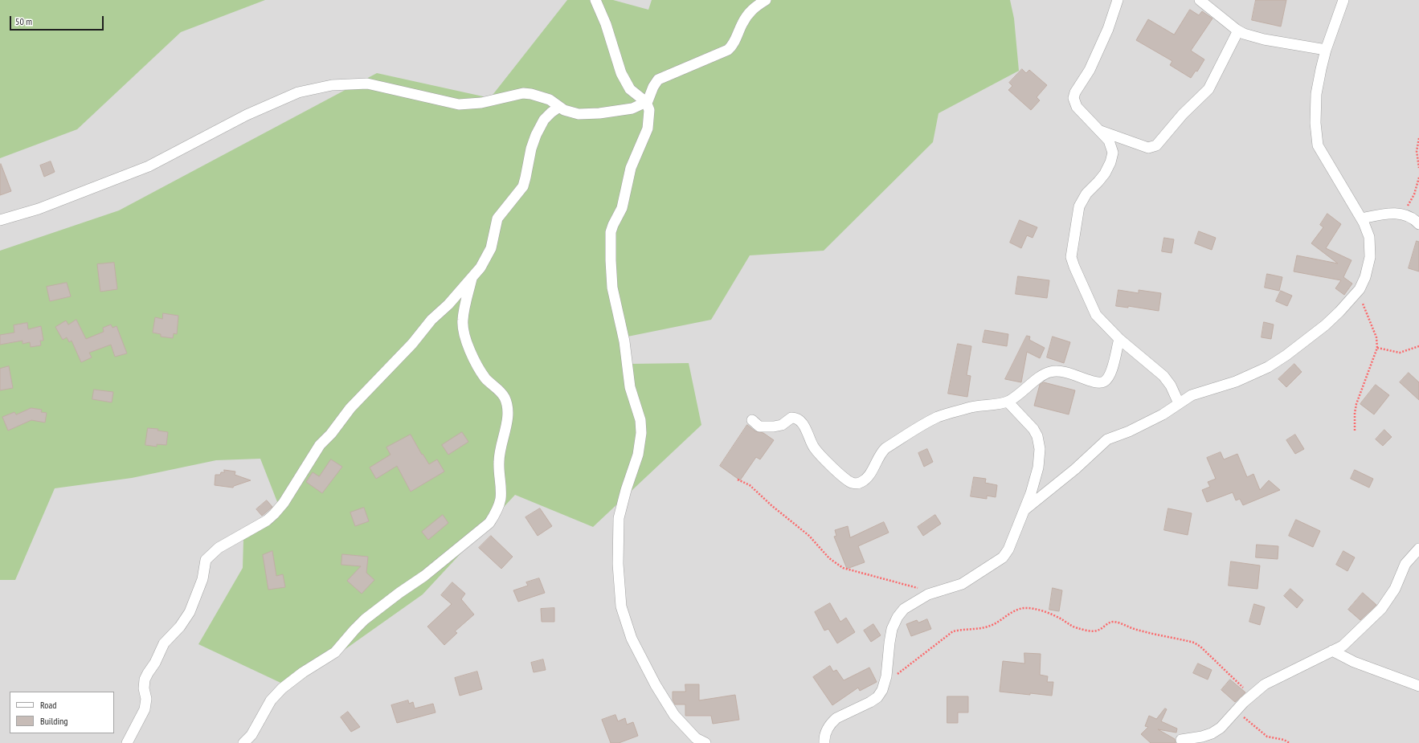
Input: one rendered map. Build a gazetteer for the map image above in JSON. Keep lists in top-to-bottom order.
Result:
{
  "legend": ["Road", "Building"],
  "scale_bar": "50 m"
}
